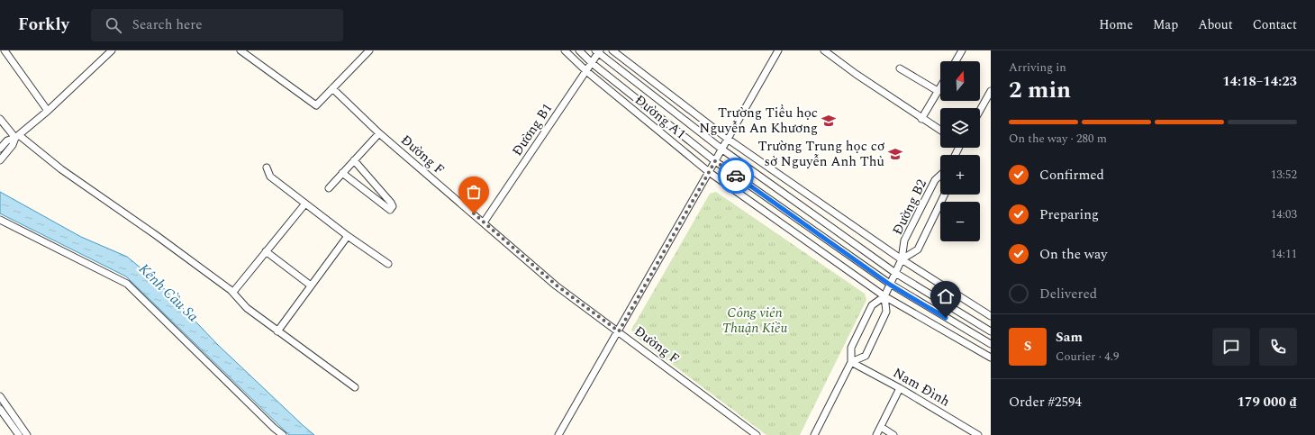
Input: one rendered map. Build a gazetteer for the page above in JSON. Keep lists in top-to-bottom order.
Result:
{
  "streets": {
    "street": [
      "Đường A1",
      "Đường B1",
      "Đường F",
      "Đường B2",
      "Nam Đình"
    ]
  },
  "crossings": [
    ["Đường A1", "Đường B1"],
    ["Đường A1", "Đường B2"],
    ["Đường B1", "Đường F"],
    ["Đường B2", "Nam Đình"]
  ],
  "water": ["Kênh Cầu Sa"],
  "parks": ["Công viên Thuận Kiều"],
  "places": {
    "school or university": ["Trường Tiểu học Nguyễn An Khương", "Trường Trung học cơ sở Nguyễn Anh Thủ"]
  },
  "north": "top",
  "page": {
    "header": "Forkly",
    "search": "Search here",
    "nav": [
      "Home",
      "Map",
      "About",
      "Contact"
    ],
    "heading": ["2 min", "Arriving in", "14:18–14:23"],
    "panel": [
      "Sam",
      "Courier · 4.9",
      "Order #2594",
      "179 000 ₫"
    ],
    "map_buttons": ["+", "−"],
    "bar": "On the way · 280 m",
    "list": [
      ["Confirmed", "13:52"],
      ["Preparing", "14:03"],
      ["On the way", "14:11"],
      "Delivered"
    ],
    "round": "S"
  }
}
